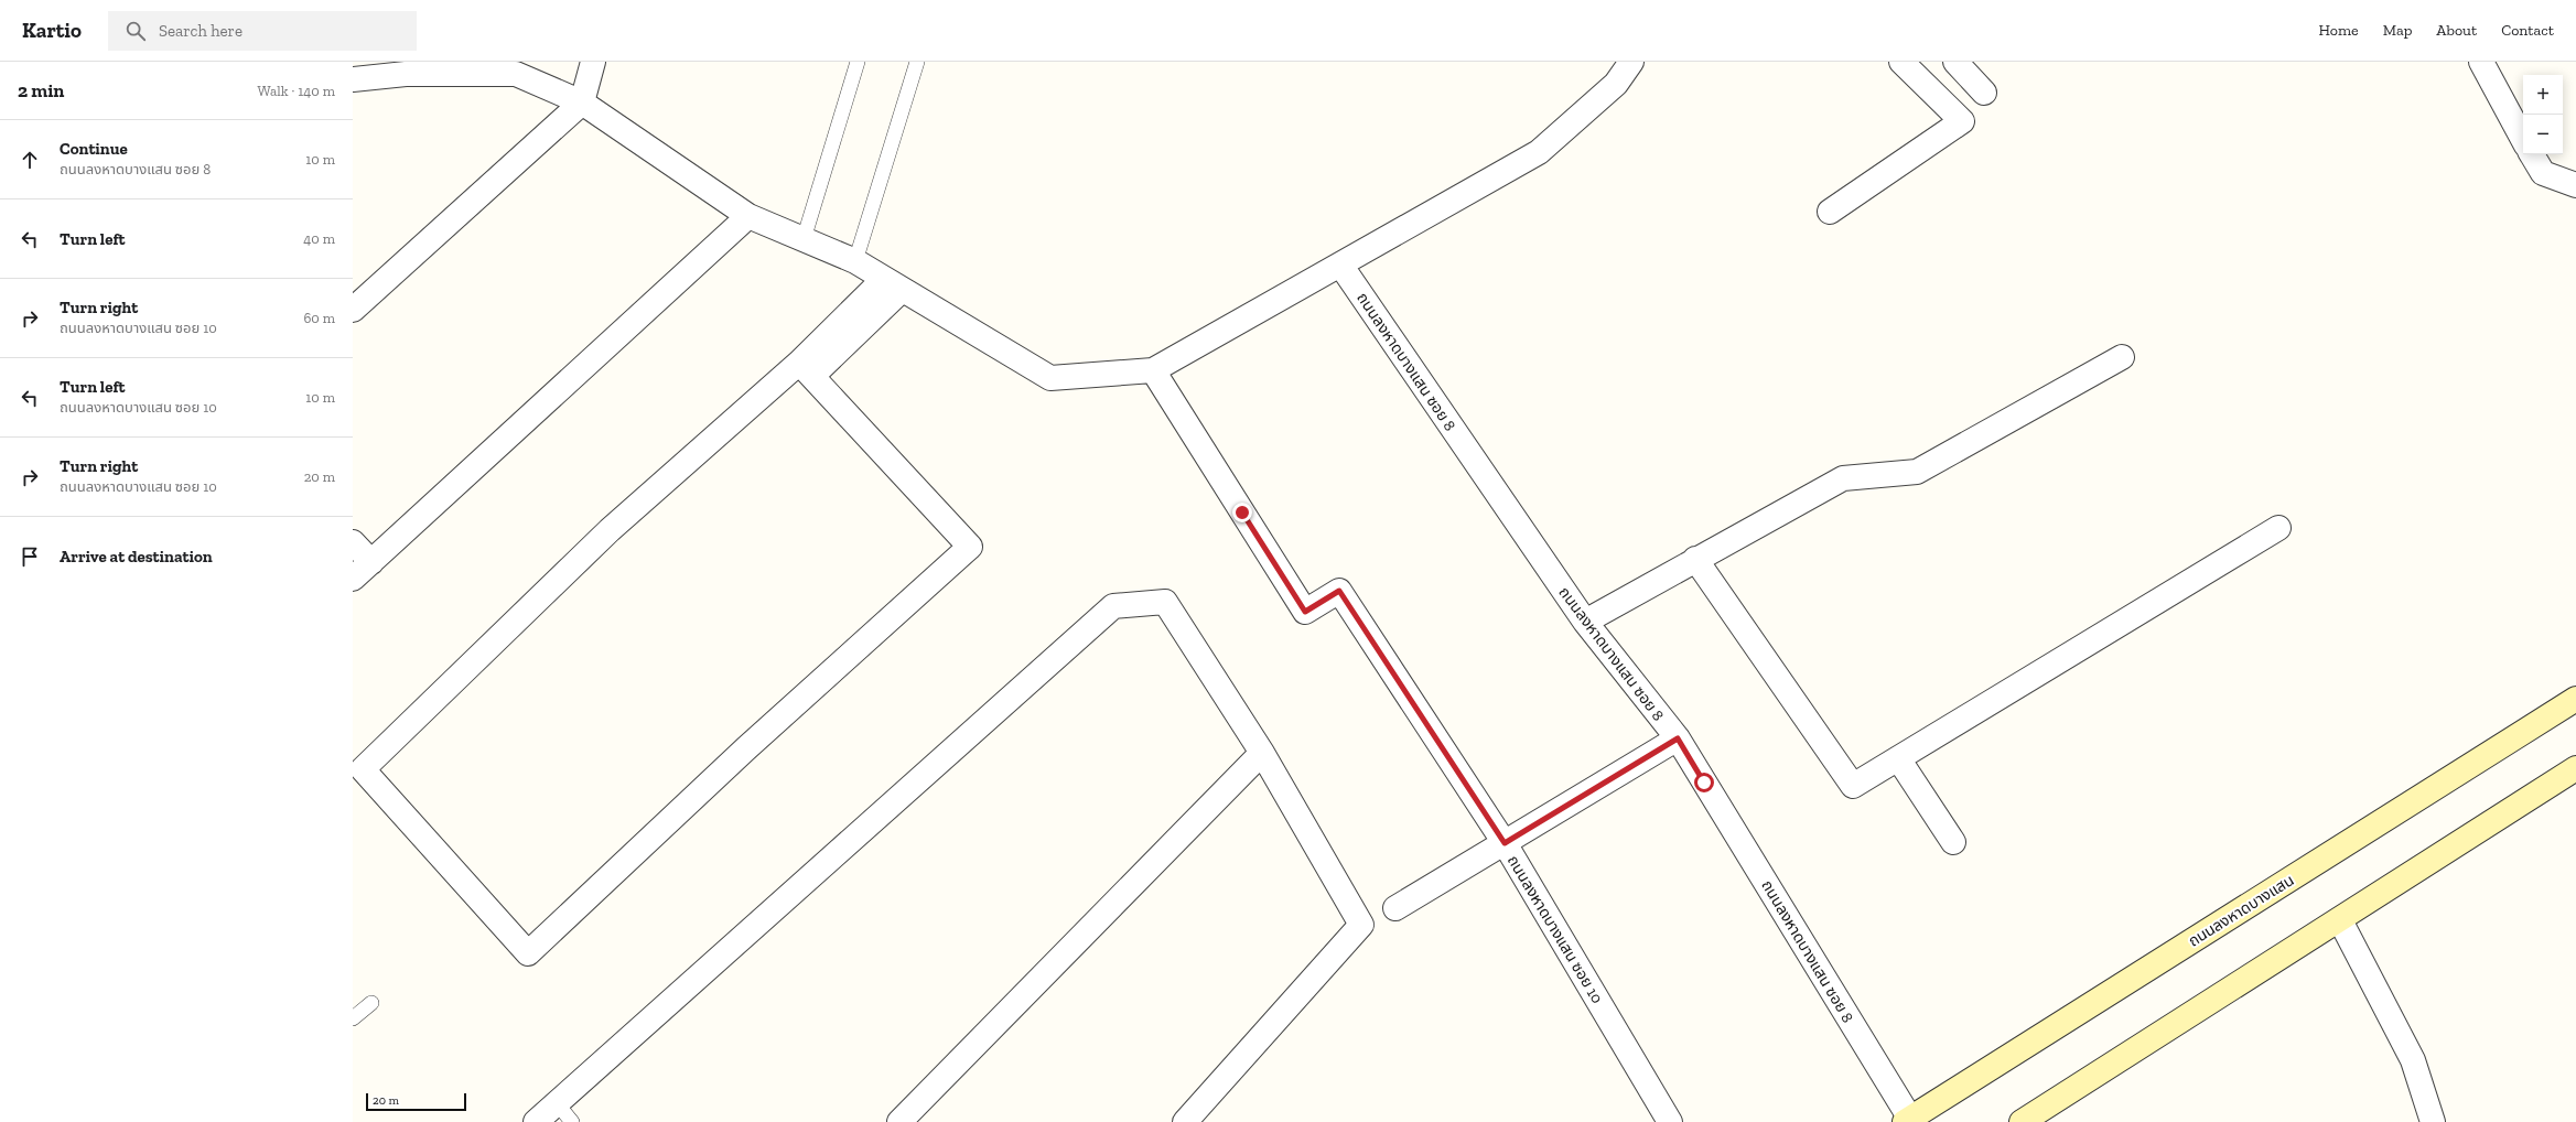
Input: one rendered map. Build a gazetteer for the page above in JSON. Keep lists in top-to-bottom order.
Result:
{
  "streets": {
    "main road": ["ถนนลงหาดบางแสน"],
    "street": ["ถนนลงหาดบางแสน ซอย 8", "ถนนลงหาดบางแสน ซอย 10"]
  },
  "crossings": [
    ["ถนนลงหาดบางแสน ซอย 8", "ถนนลงหาดบางแสน"]
  ],
  "scale_bar": "20 m",
  "page": {
    "header": "Kartio",
    "search": "Search here",
    "nav": [
      "Home",
      "Map",
      "About",
      "Contact"
    ],
    "heading": ["2 min", "Walk · 140 m"],
    "map_buttons": ["+", "−"],
    "list": [
      ["Continue", "ถนนลงหาดบางแสน ซอย 8", "10 m"],
      ["Turn left", "40 m"],
      ["Turn right", "ถนนลงหาดบางแสน ซอย 10", "60 m"],
      ["Turn left", "ถนนลงหาดบางแสน ซอย 10", "10 m"],
      ["Turn right", "ถนนลงหาดบางแสน ซอย 10", "20 m"],
      "Arrive at destination"
    ],
    "scale": "20 m"
  }
}
